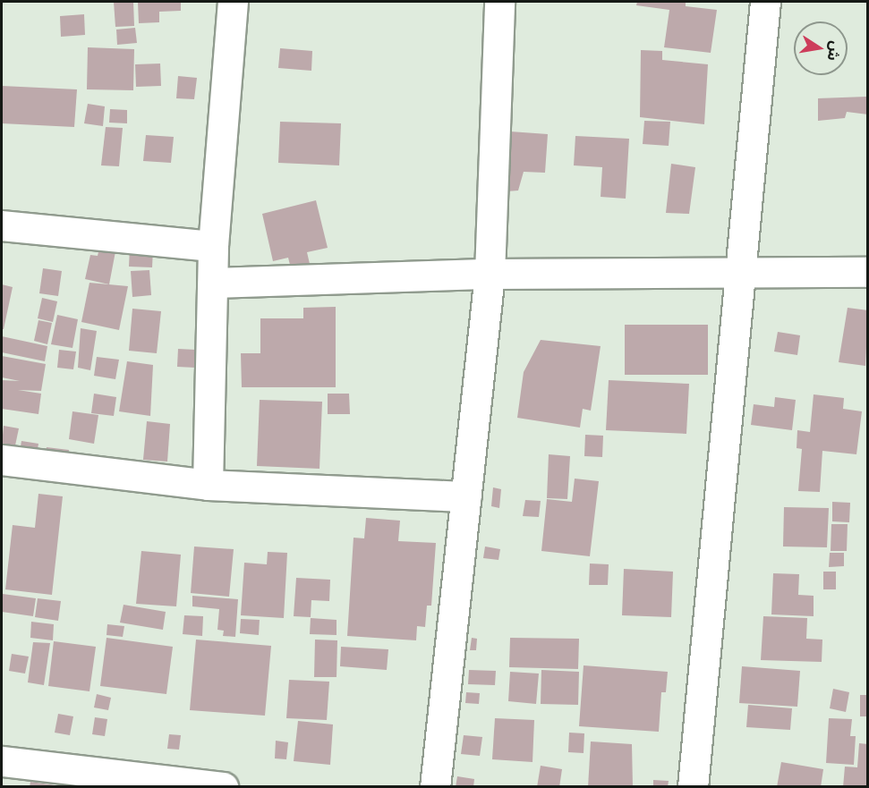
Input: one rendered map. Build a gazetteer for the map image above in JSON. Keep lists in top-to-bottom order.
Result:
{
  "north": "right"
}
